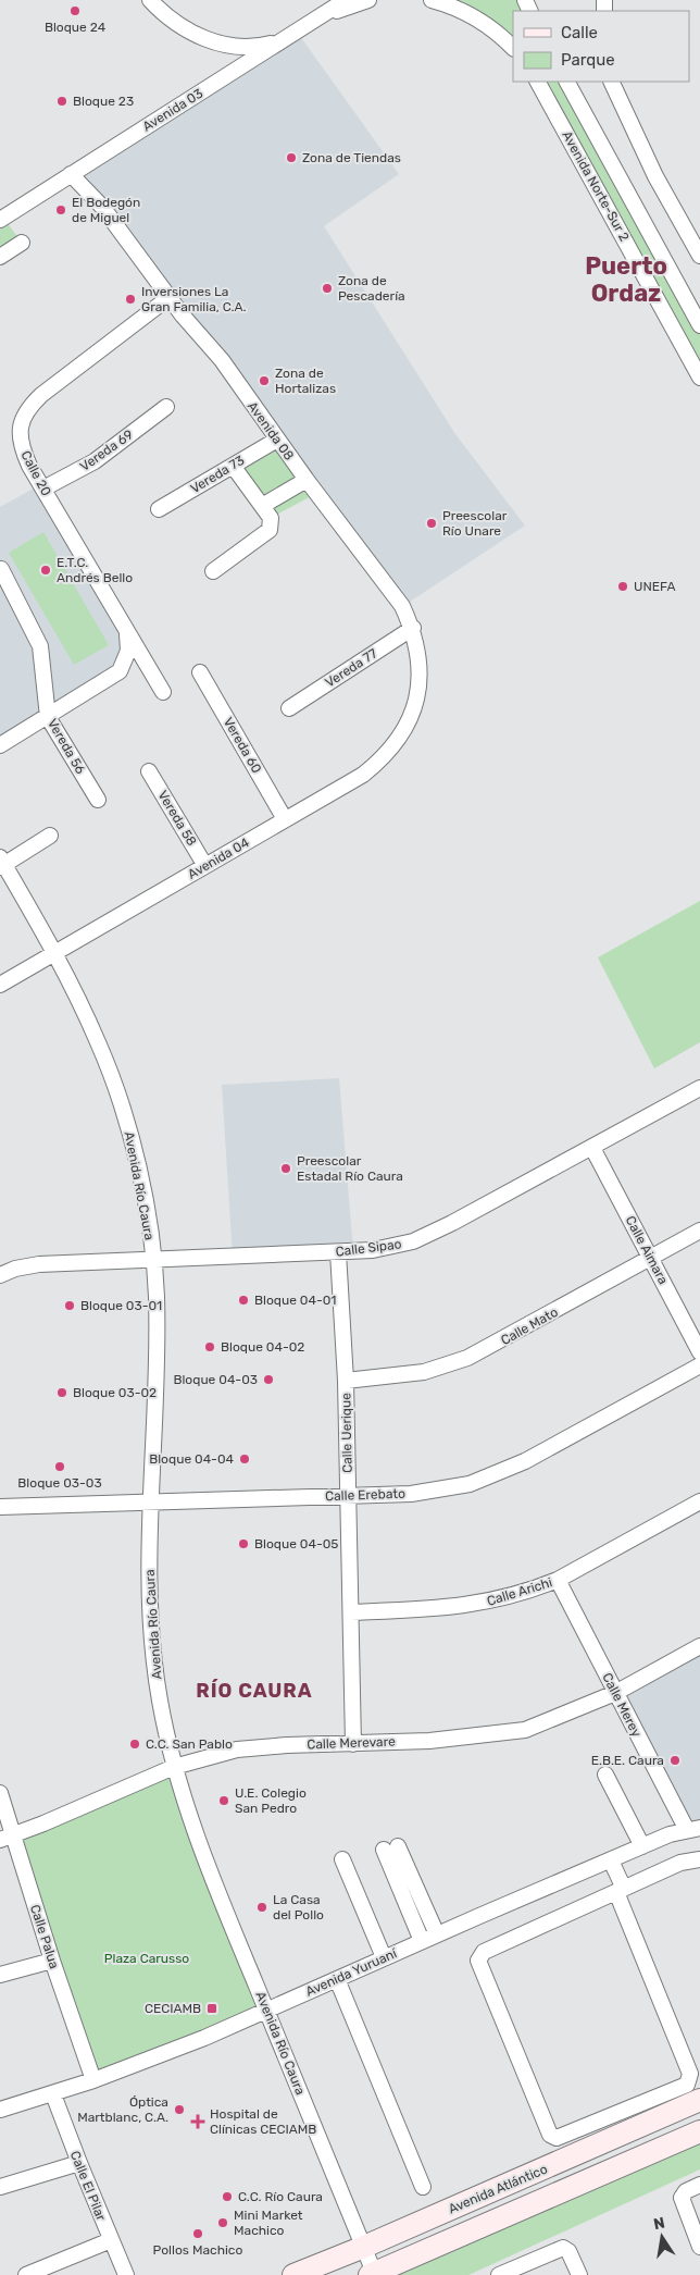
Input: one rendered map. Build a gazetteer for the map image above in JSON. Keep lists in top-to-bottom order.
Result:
{
  "streets": {
    "main road": ["Avenida Atlántico"],
    "street": [
      "Avenida 03",
      "Avenida Norte-Sur 2",
      "Avenida 08",
      "Vereda 69",
      "Calle 20",
      "Vereda 73",
      "Vereda 77",
      "Vereda 60",
      "Vereda 56",
      "Vereda 58",
      "Avenida 04",
      "Avenida Río Caura",
      "Calle Sipao",
      "Calle Aimara",
      "Calle Mato",
      "Calle Uerique",
      "Calle Erebato",
      "Calle Arichi",
      "Calle Merey",
      "Calle Merevare",
      "Calle Palua",
      "Avenida Yuruaní",
      "Calle El Pilar"
    ]
  },
  "crossings": [
    ["Avenida 03", "Avenida 08"],
    ["Avenida 08", "Calle 20"],
    ["Avenida 08", "Vereda 73"],
    ["Avenida 08", "Vereda 77"],
    ["Avenida 08", "Avenida 04"],
    ["Vereda 69", "Calle 20"],
    ["Vereda 60", "Avenida 04"],
    ["Vereda 58", "Avenida 04"],
    ["Avenida 04", "Avenida Río Caura"],
    ["Avenida Río Caura", "Calle Sipao"],
    ["Avenida Río Caura", "Calle Erebato"],
    ["Avenida Río Caura", "Calle Merevare"],
    ["Avenida Río Caura", "Avenida Yuruaní"],
    ["Avenida Río Caura", "Avenida Atlántico"],
    ["Calle Sipao", "Calle Aimara"],
    ["Calle Sipao", "Calle Uerique"],
    ["Calle Aimara", "Calle Mato"],
    ["Calle Mato", "Calle Uerique"],
    ["Calle Uerique", "Calle Erebato"],
    ["Calle Uerique", "Calle Arichi"],
    ["Calle Uerique", "Calle Merevare"],
    ["Calle Arichi", "Calle Merey"],
    ["Calle Merey", "Calle Merevare"],
    ["Calle Merey", "Avenida Yuruaní"],
    ["Calle Merevare", "Calle Palua"],
    ["Calle Palua", "Avenida Yuruaní"],
    ["Avenida Yuruaní", "Calle El Pilar"]
  ],
  "districts": ["Puerto Ordaz", "RÍO CAURA"],
  "parks": ["Plaza Carusso"],
  "places": {
    "other": [
      "Bloque 24",
      "Bloque 23",
      "Zona de Tiendas",
      "El Bodegón de Miguel",
      "Zona de Pescadería",
      "Inversiones La Gran Familia, C.A.",
      "Zona de Hortalizas",
      "Preescolar Río Unare",
      "E.T.C. Andrés Bello",
      "UNEFA",
      "Preescolar Estadal Río Caura",
      "Bloque 04-01",
      "Bloque 03-01",
      "Bloque 04-02",
      "Bloque 04-03",
      "Bloque 03-02",
      "Bloque 04-04",
      "Bloque 03-03",
      "Bloque 04-05",
      "C.C. San Pablo",
      "E.B.E. Caura",
      "U.E. Colegio San Pedro",
      "La Casa del Pollo",
      "Óptica Martblanc, C.A.",
      "C.C. Río Caura",
      "Mini Market Machico",
      "Pollos Machico"
    ],
    "transit": ["CECIAMB"],
    "health": ["Hospital de Clínicas CECIAMB"]
  },
  "legend": ["Calle", "Parque"],
  "north": "top"
}
